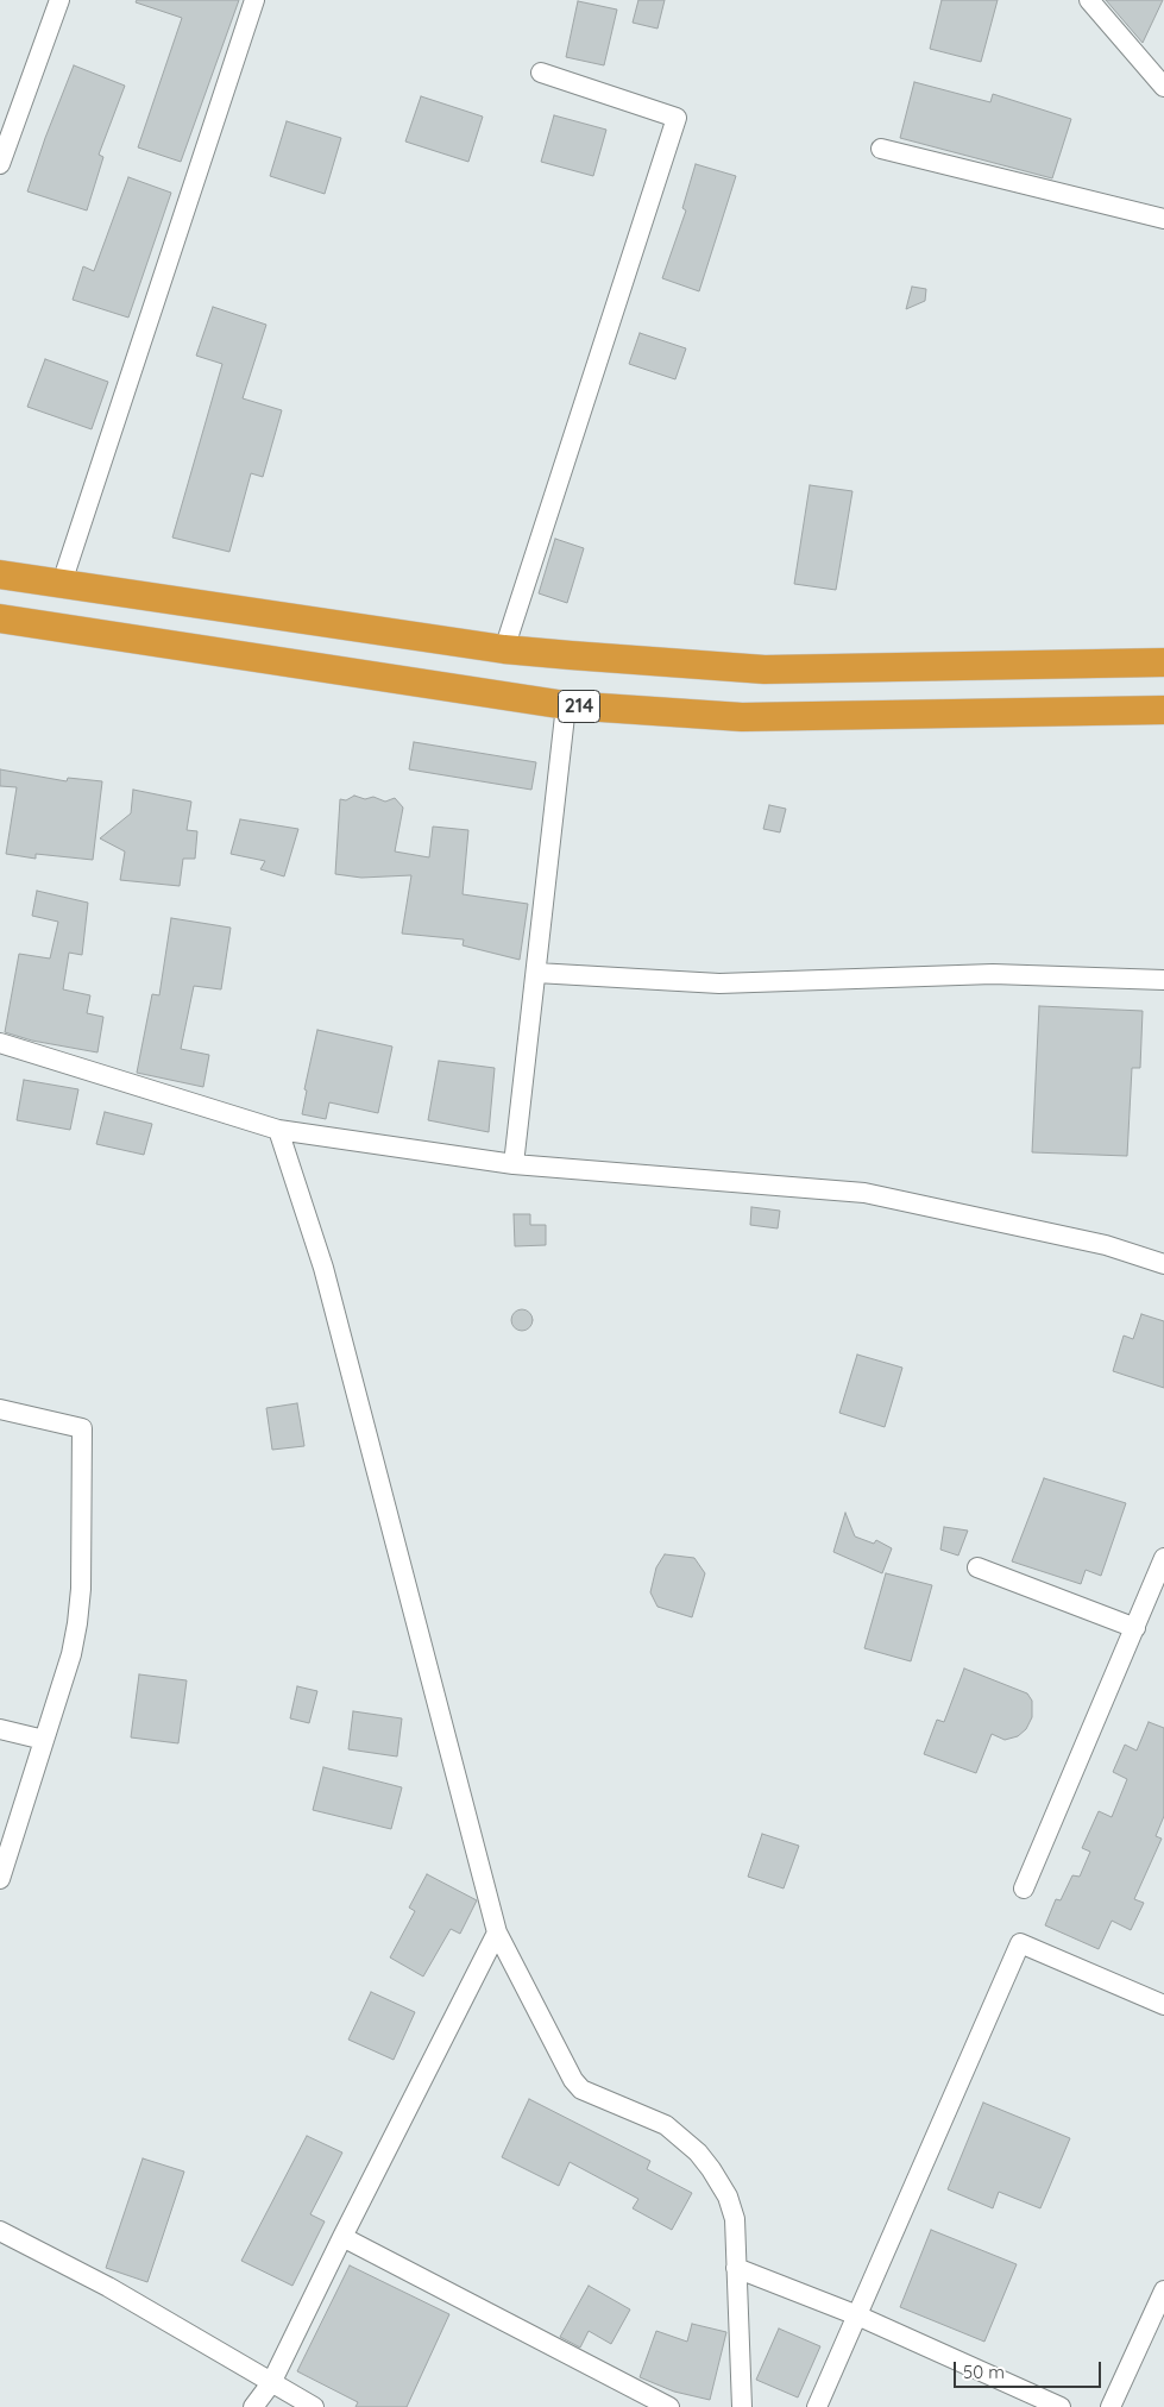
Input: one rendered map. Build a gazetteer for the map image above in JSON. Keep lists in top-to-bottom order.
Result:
{
  "streets": {
    "highway": ["214"]
  },
  "scale_bar": "50 m"
}
